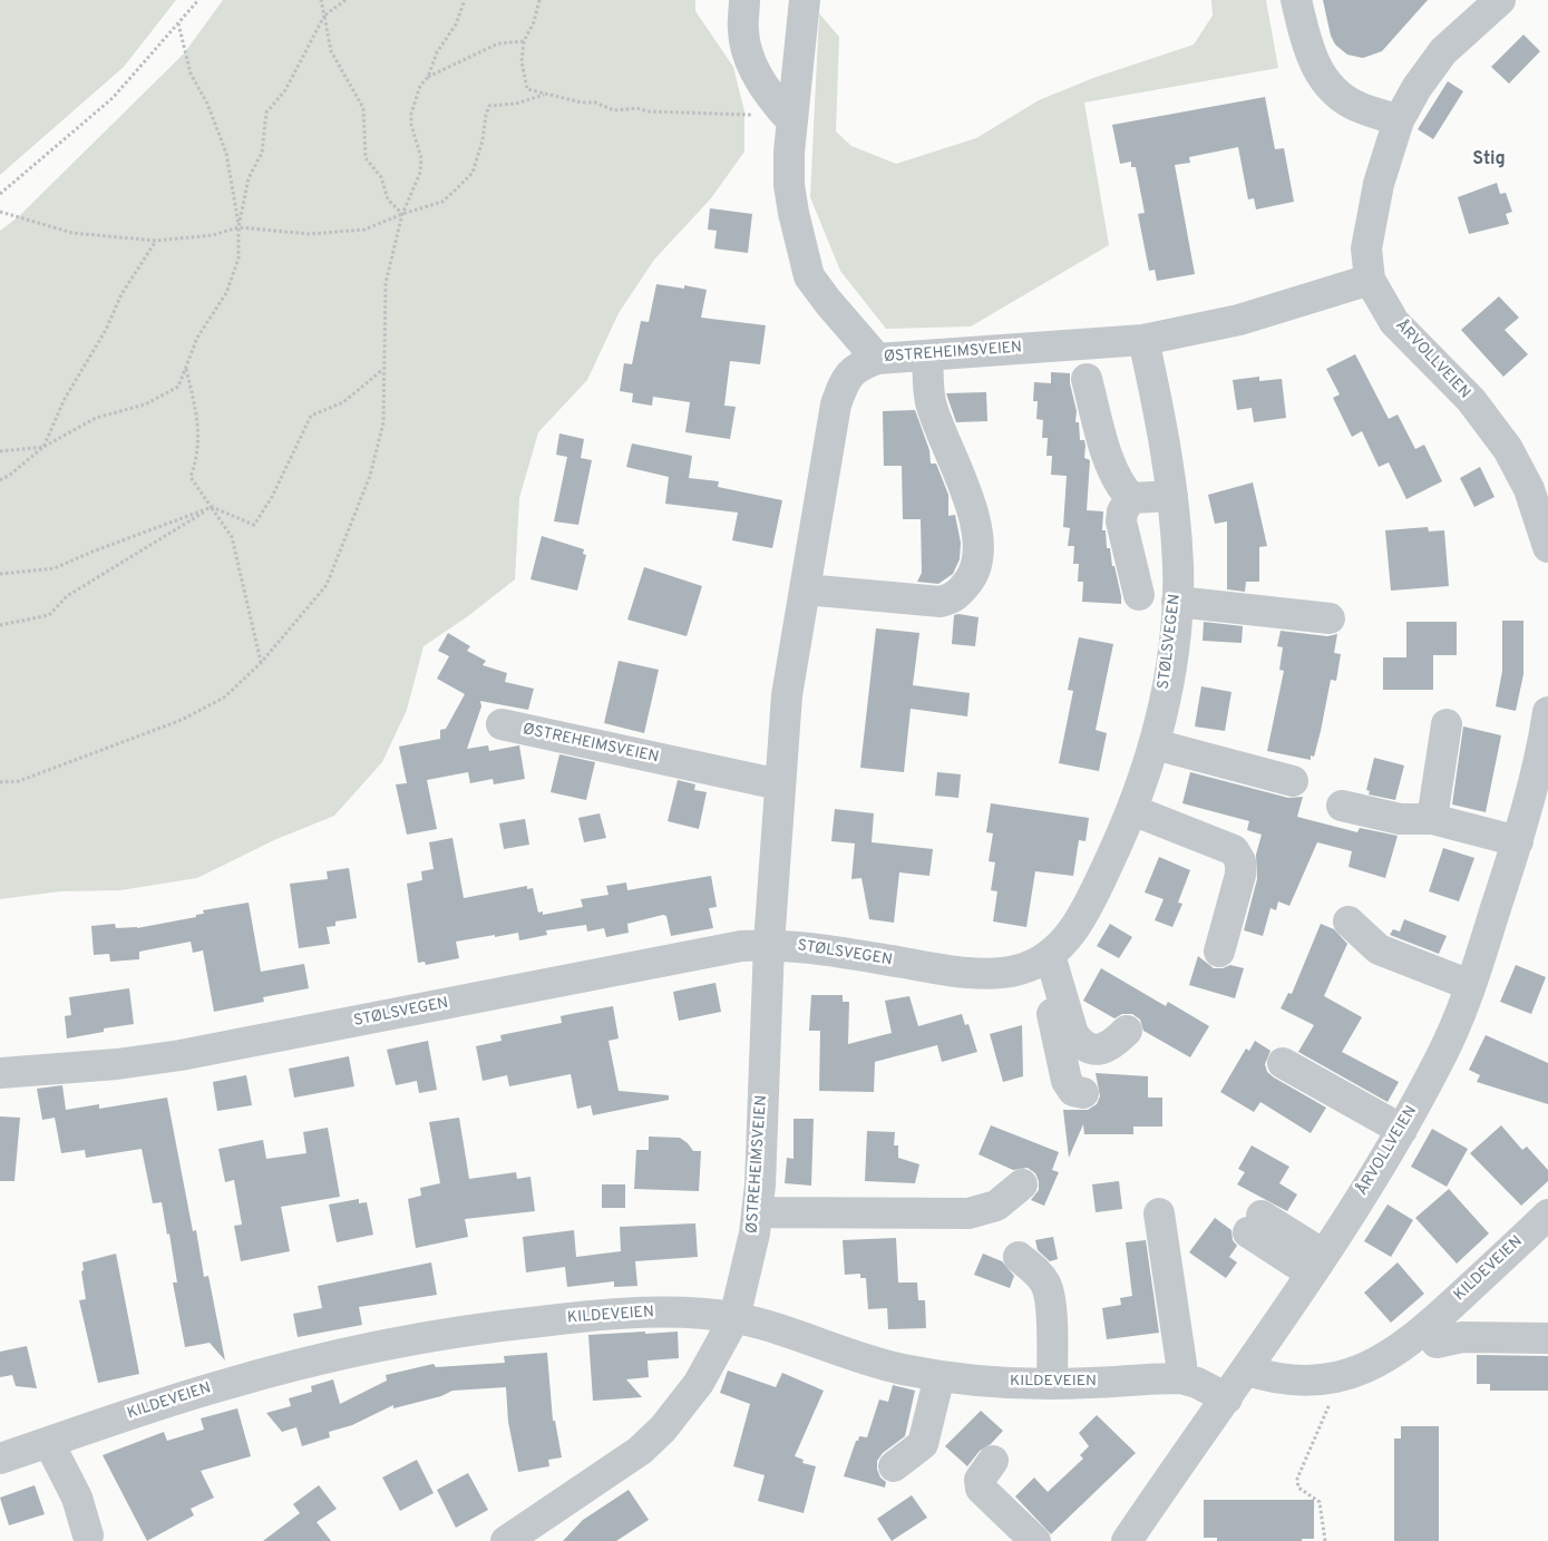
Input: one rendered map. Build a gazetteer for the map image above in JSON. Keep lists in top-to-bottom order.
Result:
{
  "streets": {
    "street": [
      "ØSTREHEIMSVEIEN",
      "ÅRVOLLVEIEN",
      "STØLSVEGEN",
      "KILDEVEIEN"
    ]
  },
  "crossings": [
    ["ØSTREHEIMSVEIEN", "ÅRVOLLVEIEN"],
    ["ØSTREHEIMSVEIEN", "STØLSVEGEN"],
    ["ØSTREHEIMSVEIEN", "KILDEVEIEN"],
    ["ÅRVOLLVEIEN", "KILDEVEIEN"]
  ],
  "districts": ["Stig"]
}
